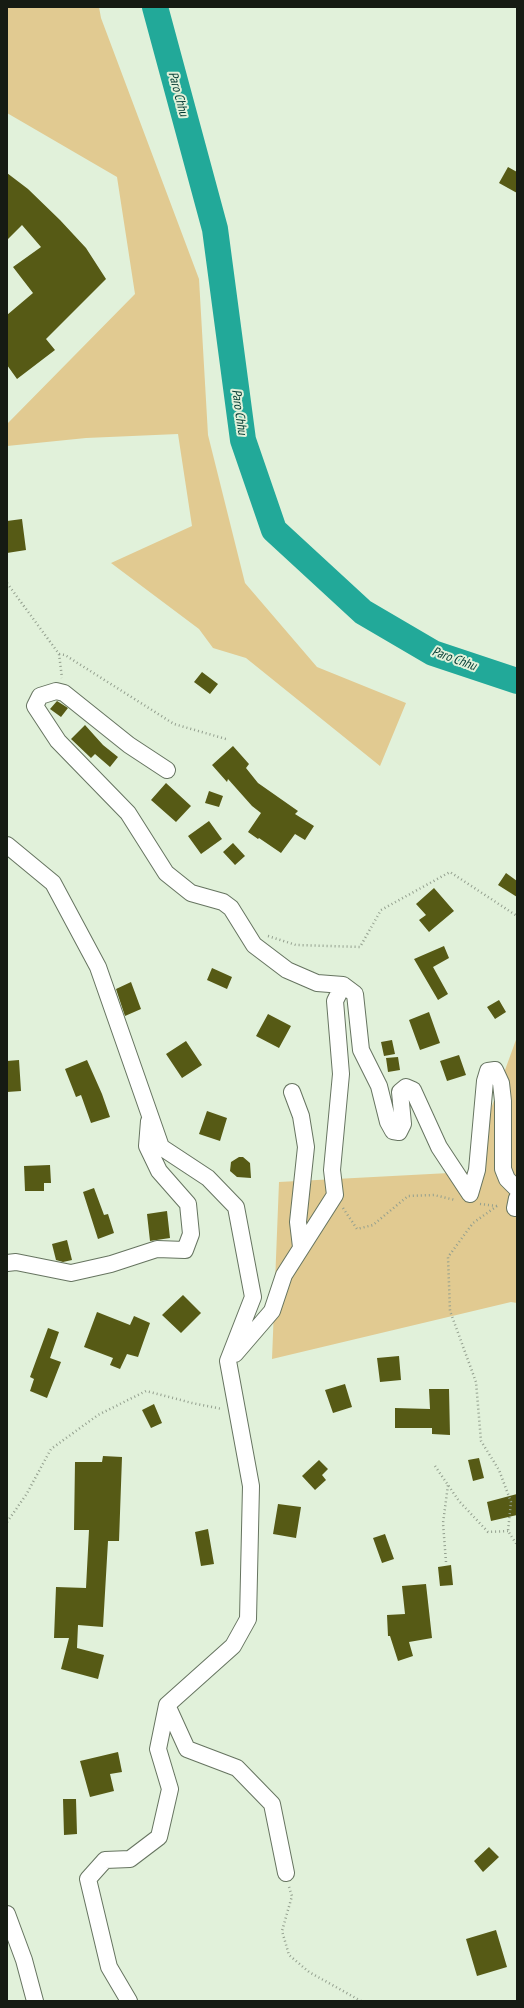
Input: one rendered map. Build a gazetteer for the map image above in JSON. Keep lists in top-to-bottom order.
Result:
{
  "water": ["Paro Chhu"]
}
